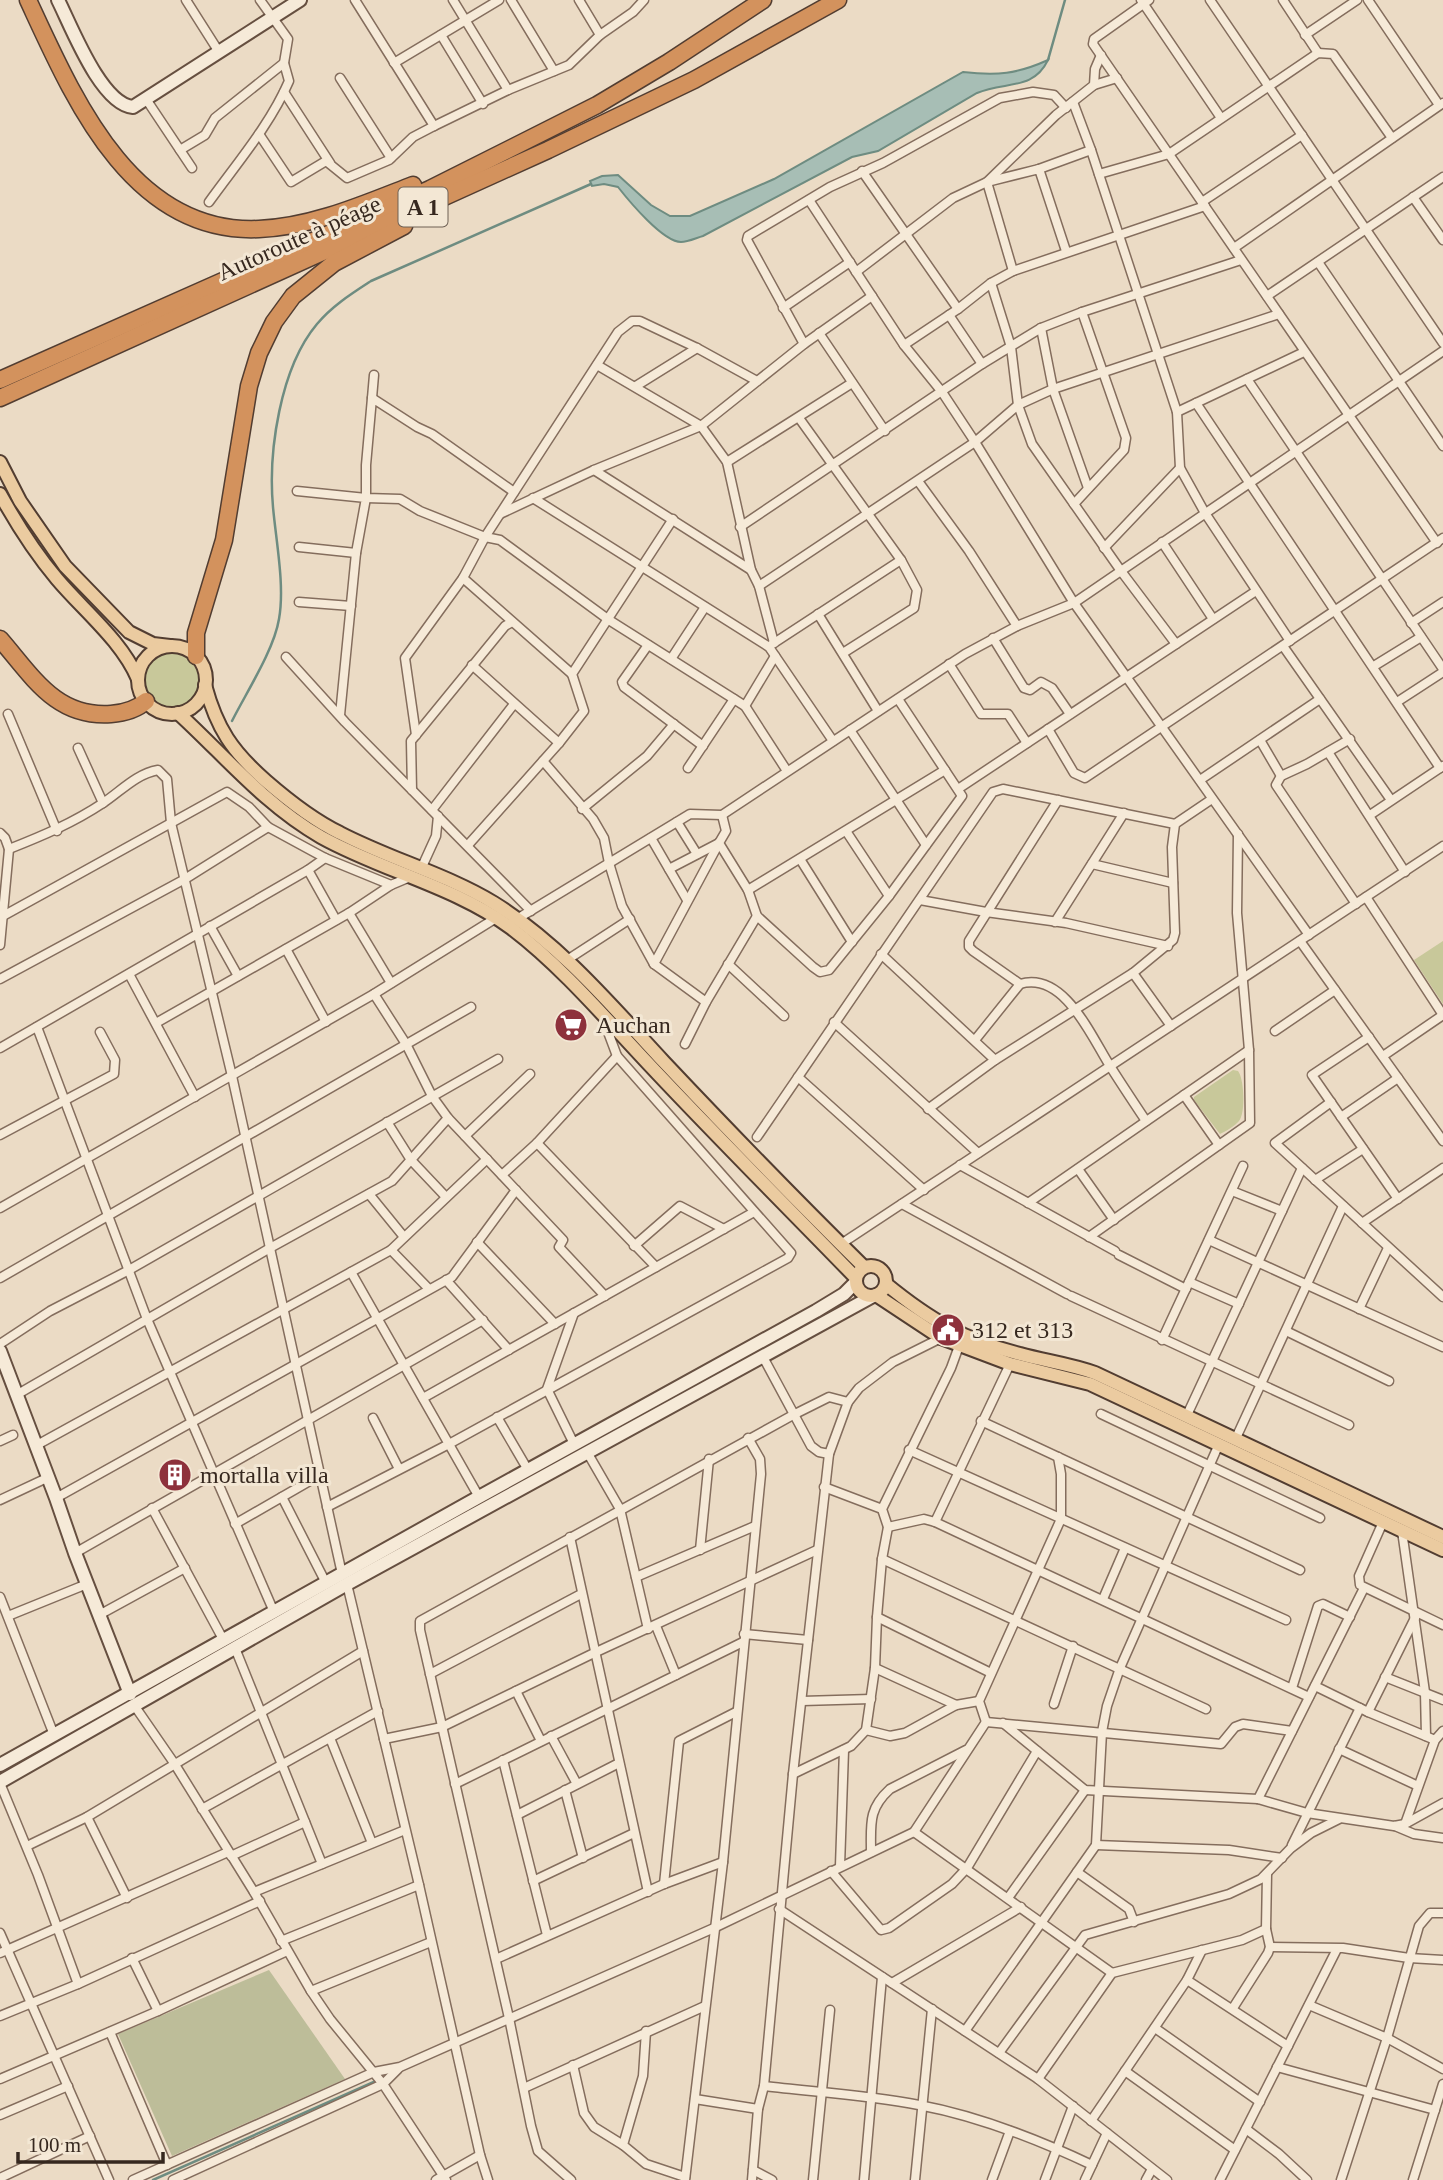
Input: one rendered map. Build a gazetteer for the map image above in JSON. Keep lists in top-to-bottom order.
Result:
{
  "streets": {
    "highway": ["A 1", "Autoroute à péage"]
  },
  "places": {
    "supermarket": ["Auchan"],
    "public building": ["312 et 313"],
    "building": ["mortalla villa"]
  },
  "scale_bar": "100 m"
}
